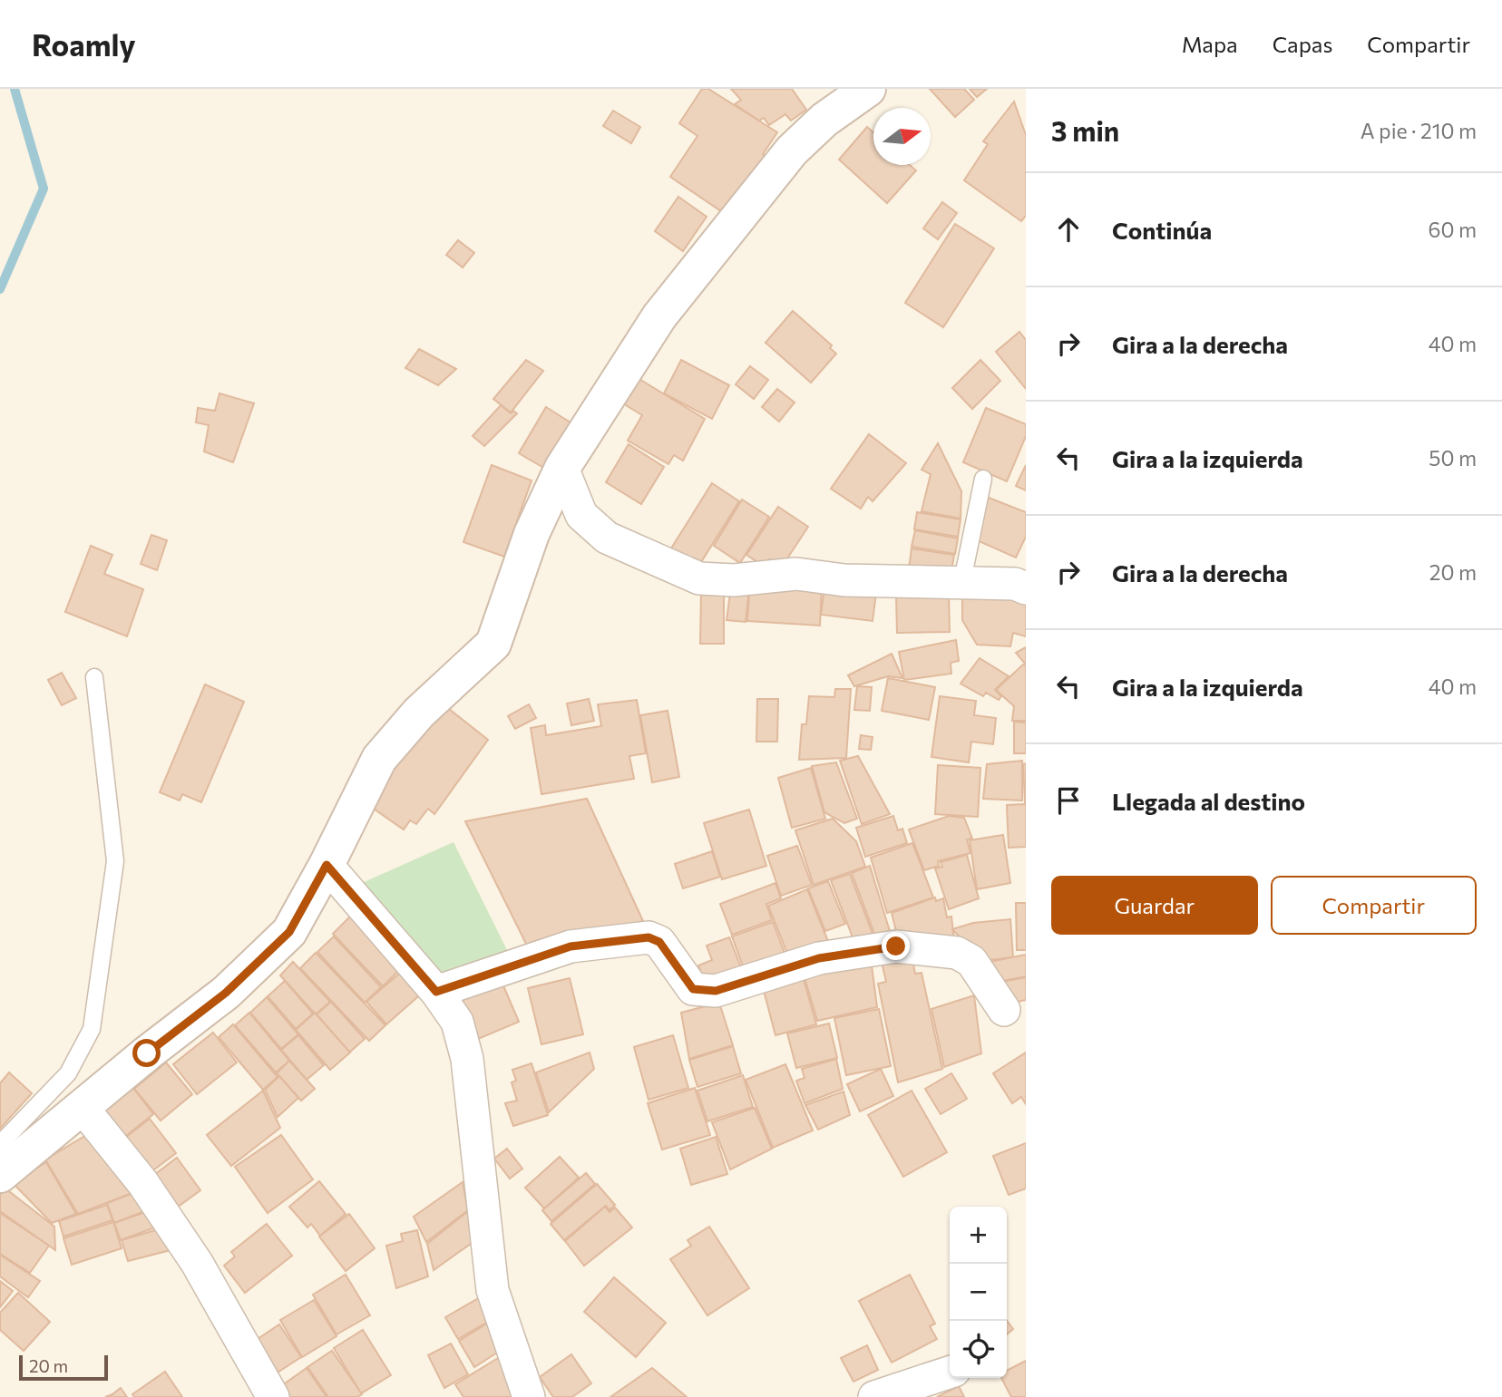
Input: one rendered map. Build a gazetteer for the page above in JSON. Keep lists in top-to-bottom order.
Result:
{
  "scale_bar": "20 m",
  "north": "right",
  "page": {
    "header": "Roamly",
    "nav": ["Mapa", "Capas", "Compartir"],
    "heading": ["3 min", "A pie · 210 m"],
    "list": [
      ["Continúa", "60 m"],
      ["Gira a la derecha", "40 m"],
      ["Gira a la izquierda", "50 m"],
      ["Gira a la derecha", "20 m"],
      ["Gira a la izquierda", "40 m"],
      "Llegada al destino"
    ],
    "buttons": ["Guardar", "Compartir"],
    "map_buttons": ["+", "−"],
    "scale": "20 m"
  }
}
